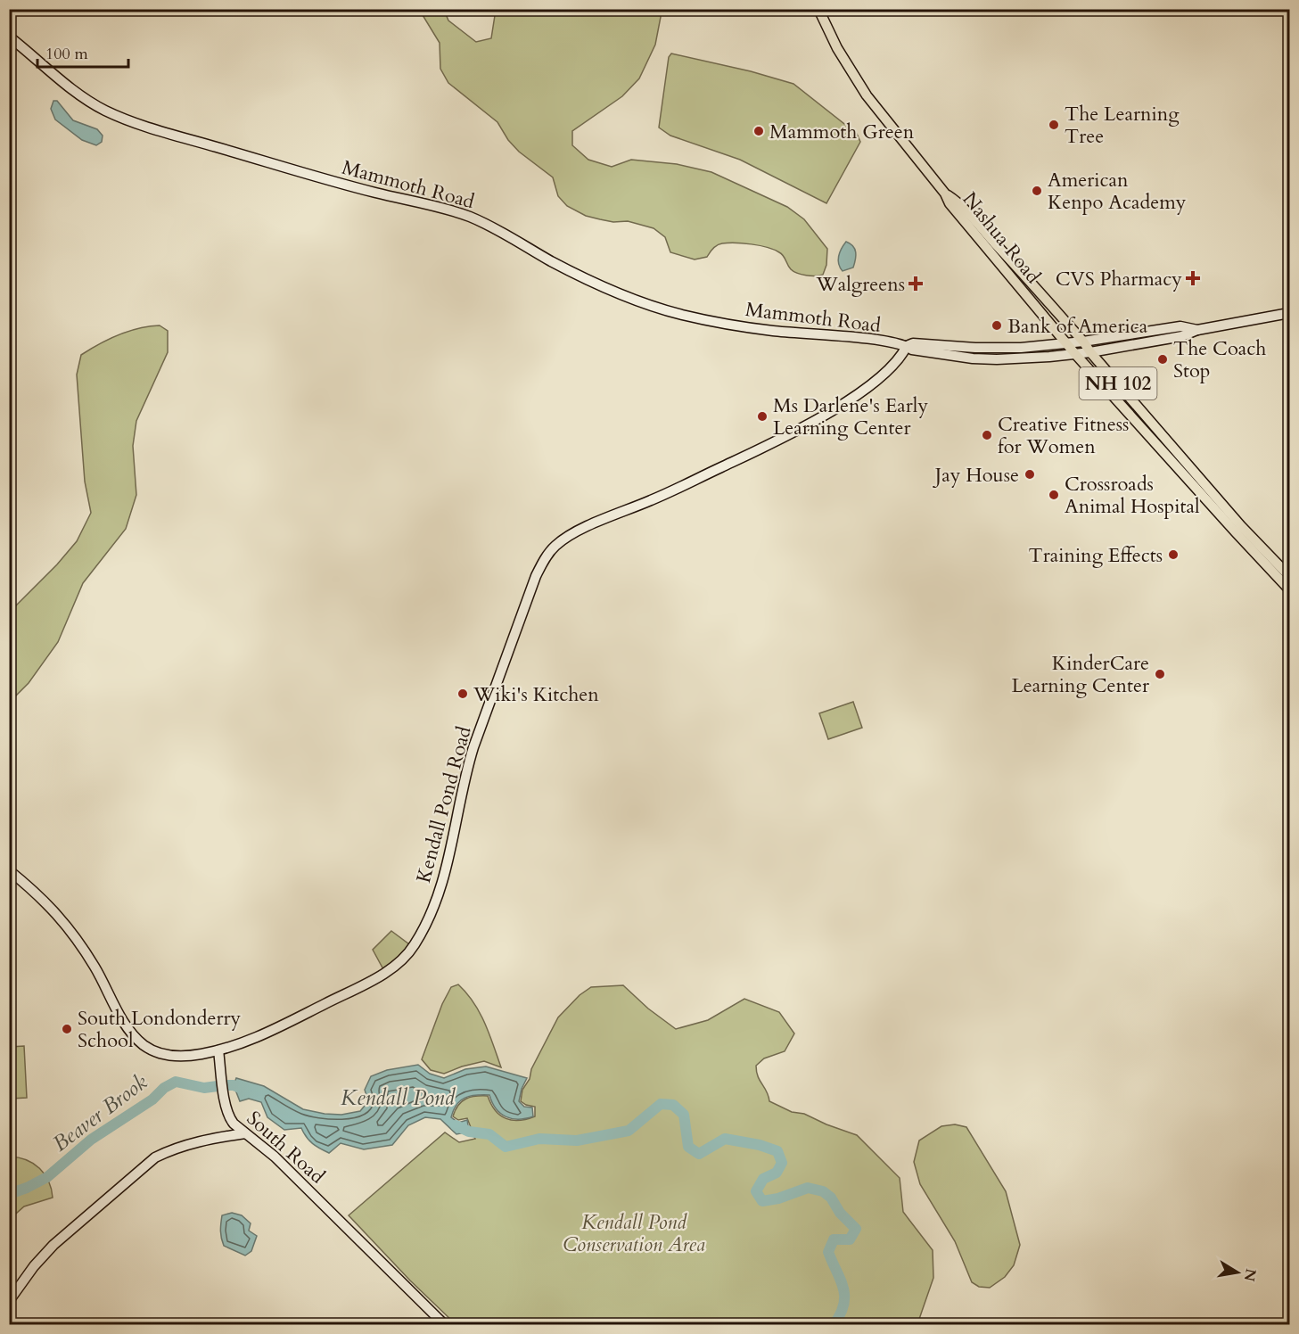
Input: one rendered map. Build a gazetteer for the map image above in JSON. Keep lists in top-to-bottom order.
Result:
{
  "streets": {
    "main road": ["Nashua Road", "NH 102"],
    "street": ["Mammoth Road", "Kendall Pond Road", "South Road"]
  },
  "crossings": [
    ["Mammoth Road", "Nashua Road"],
    ["Mammoth Road", "Kendall Pond Road"],
    ["Kendall Pond Road", "South Road"]
  ],
  "water": ["Kendall Pond", "Beaver Brook"],
  "parks": ["Kendall Pond Conservation Area"],
  "places": {
    "other": [
      "The Learning Tree",
      "Mammoth Green",
      "American Kenpo Academy",
      "Bank of America",
      "The Coach Stop",
      "Ms Darlene's Early Learning Center",
      "Creative Fitness for Women",
      "Jay House",
      "Crossroads Animal Hospital",
      "Training Effects",
      "KinderCare Learning Center",
      "Wiki's Kitchen",
      "South Londonderry School"
    ],
    "health": ["CVS Pharmacy", "Walgreens"]
  },
  "scale_bar": "100 m",
  "north": "right"
}
